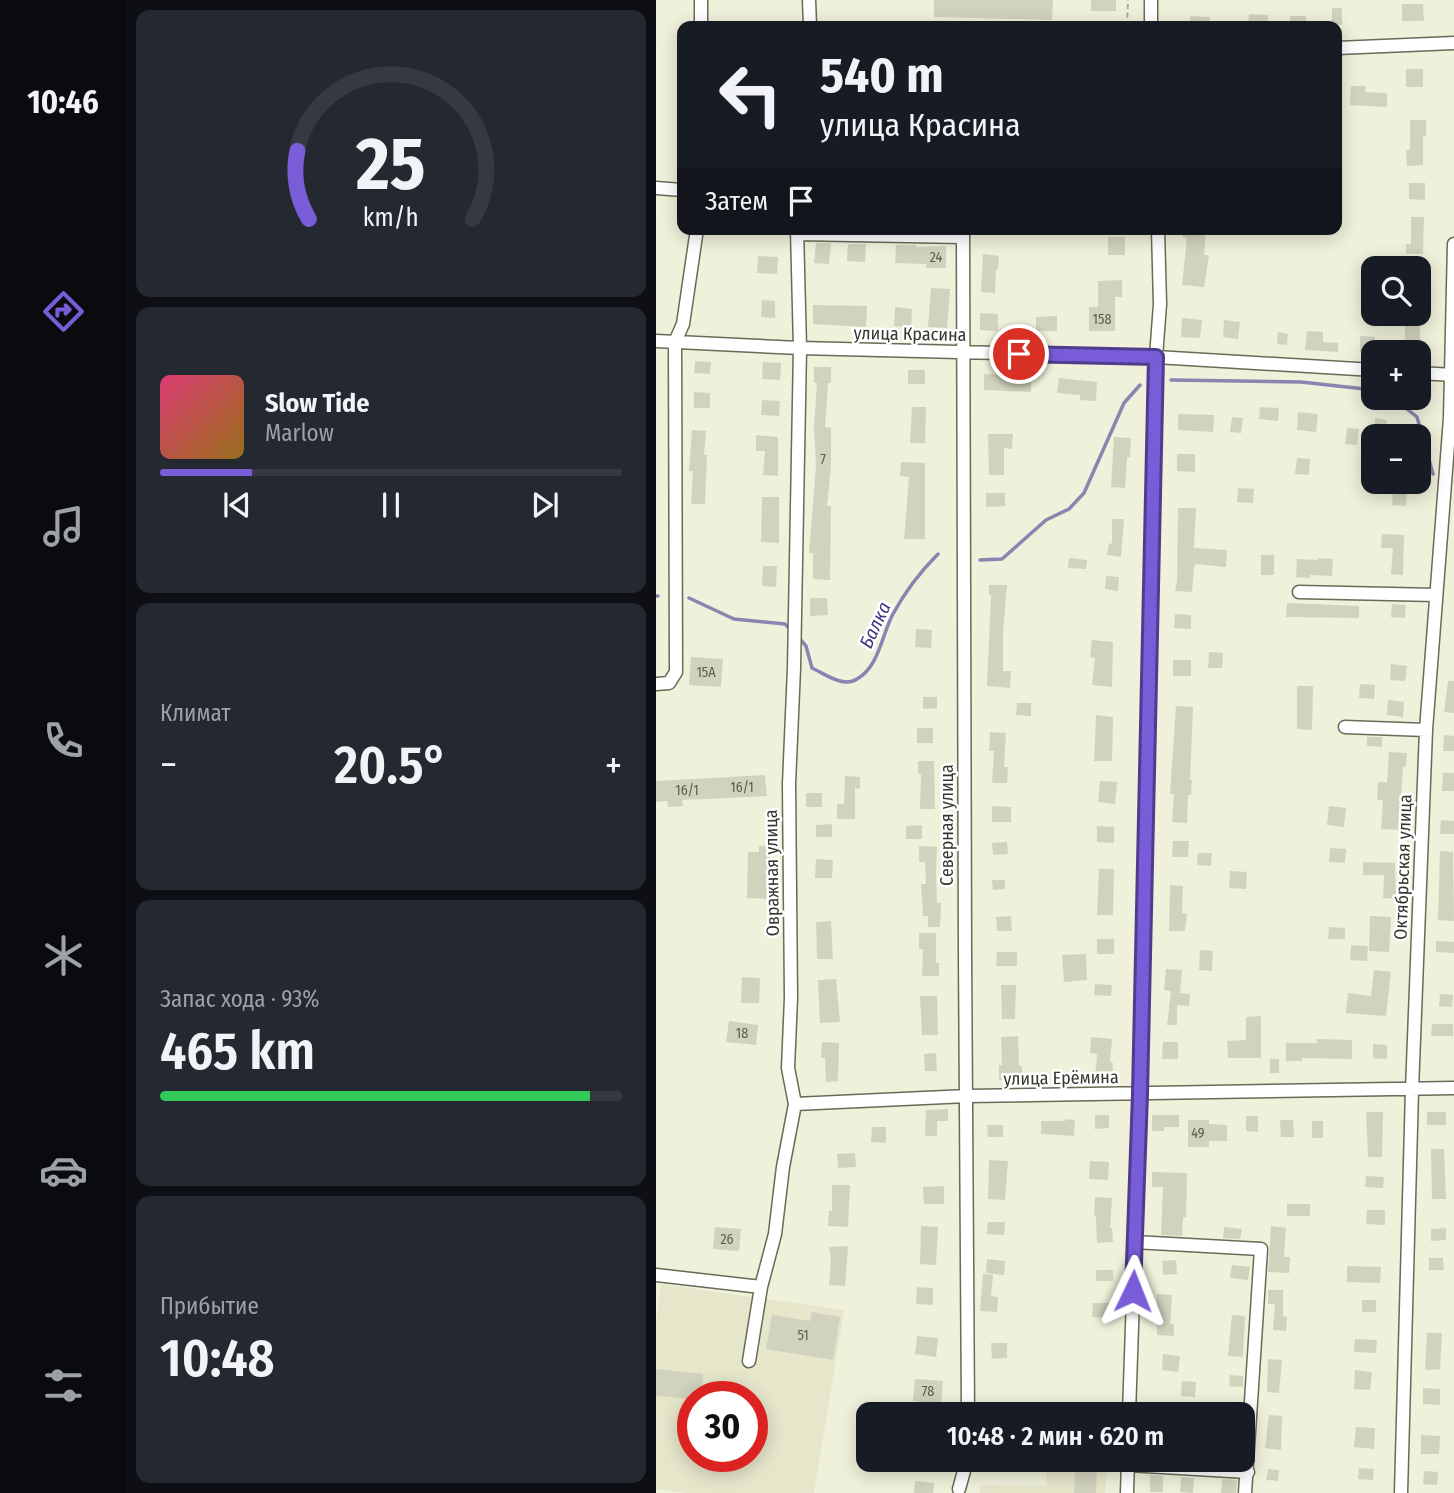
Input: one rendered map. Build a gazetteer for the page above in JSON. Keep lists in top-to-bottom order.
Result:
{
  "streets": {
    "street": [
      "улица Красина",
      "Северная улица",
      "Октябрьская улица",
      "Овражная улица",
      "улица Ерёмина"
    ]
  },
  "crossings": [
    ["улица Красина", "Северная улица"],
    ["улица Красина", "Овражная улица"],
    ["Северная улица", "улица Ерёмина"],
    ["Октябрьская улица", "улица Ерёмина"],
    ["Овражная улица", "улица Ерёмина"]
  ],
  "water": ["Балка"],
  "house_numbers": [
    "24",
    "158",
    "7",
    "15А",
    "16/1",
    "16/1",
    "18",
    "49",
    "26",
    "51",
    "78"
  ],
  "page": {
    "tabs": "10:46",
    "turn": ["540 m", "улица Красина"],
    "then": "Затем",
    "map_buttons": ["+", "−"],
    "song": ["Slow Tide", "Marlow"],
    "tile": [
      "Климат",
      ["Запас хода · 93%", "465 km"],
      ["Прибытие", "10:48"]
    ],
    "heat": ["−", "20.5°", "+"],
    "limit": "30",
    "trip": "10:48 · 2 мин · 620 m",
    "gauge": ["25", "km/h"]
  }
}
